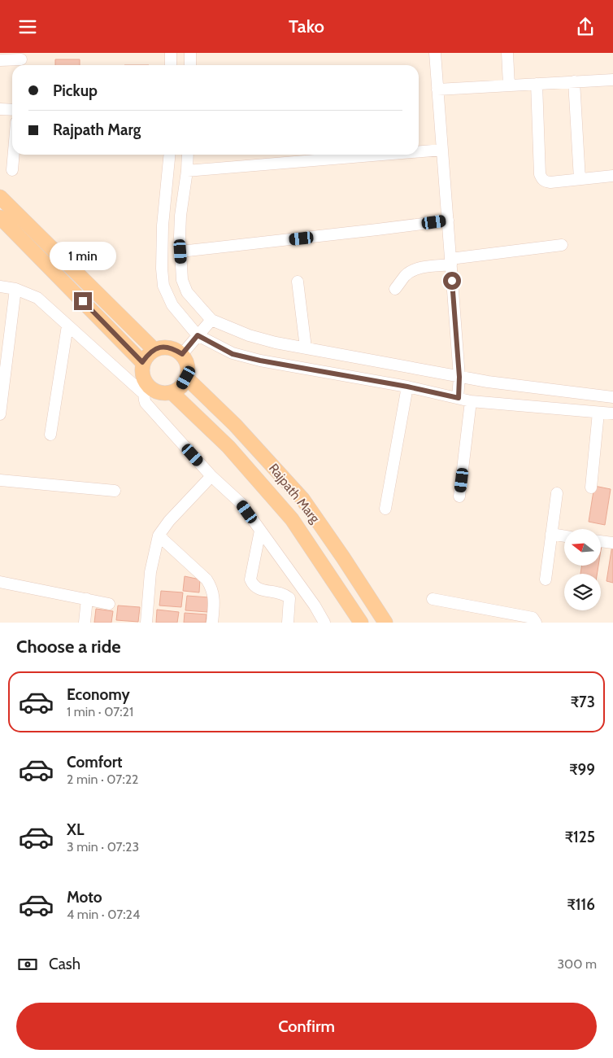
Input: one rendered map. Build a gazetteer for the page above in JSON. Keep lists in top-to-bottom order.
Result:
{
  "streets": {
    "main road": ["Rajpath Marg"]
  },
  "north": "left",
  "page": {
    "header": "Tako",
    "banner": ["Pickup", "Rajpath Marg"],
    "bubble": "1 min",
    "heading": "Choose a ride",
    "list": [
      {
        "name": "Economy",
        "note": "1 min · 07:21",
        "value": "₹73"
      },
      {
        "name": "Comfort",
        "note": "2 min · 07:22",
        "value": "₹99"
      },
      {
        "name": "XL",
        "note": "3 min · 07:23",
        "value": "₹125"
      },
      {
        "name": "Moto",
        "note": "4 min · 07:24",
        "value": "₹116"
      }
    ],
    "pay": ["Cash", "300 m"],
    "buttons": "Confirm"
  }
}
